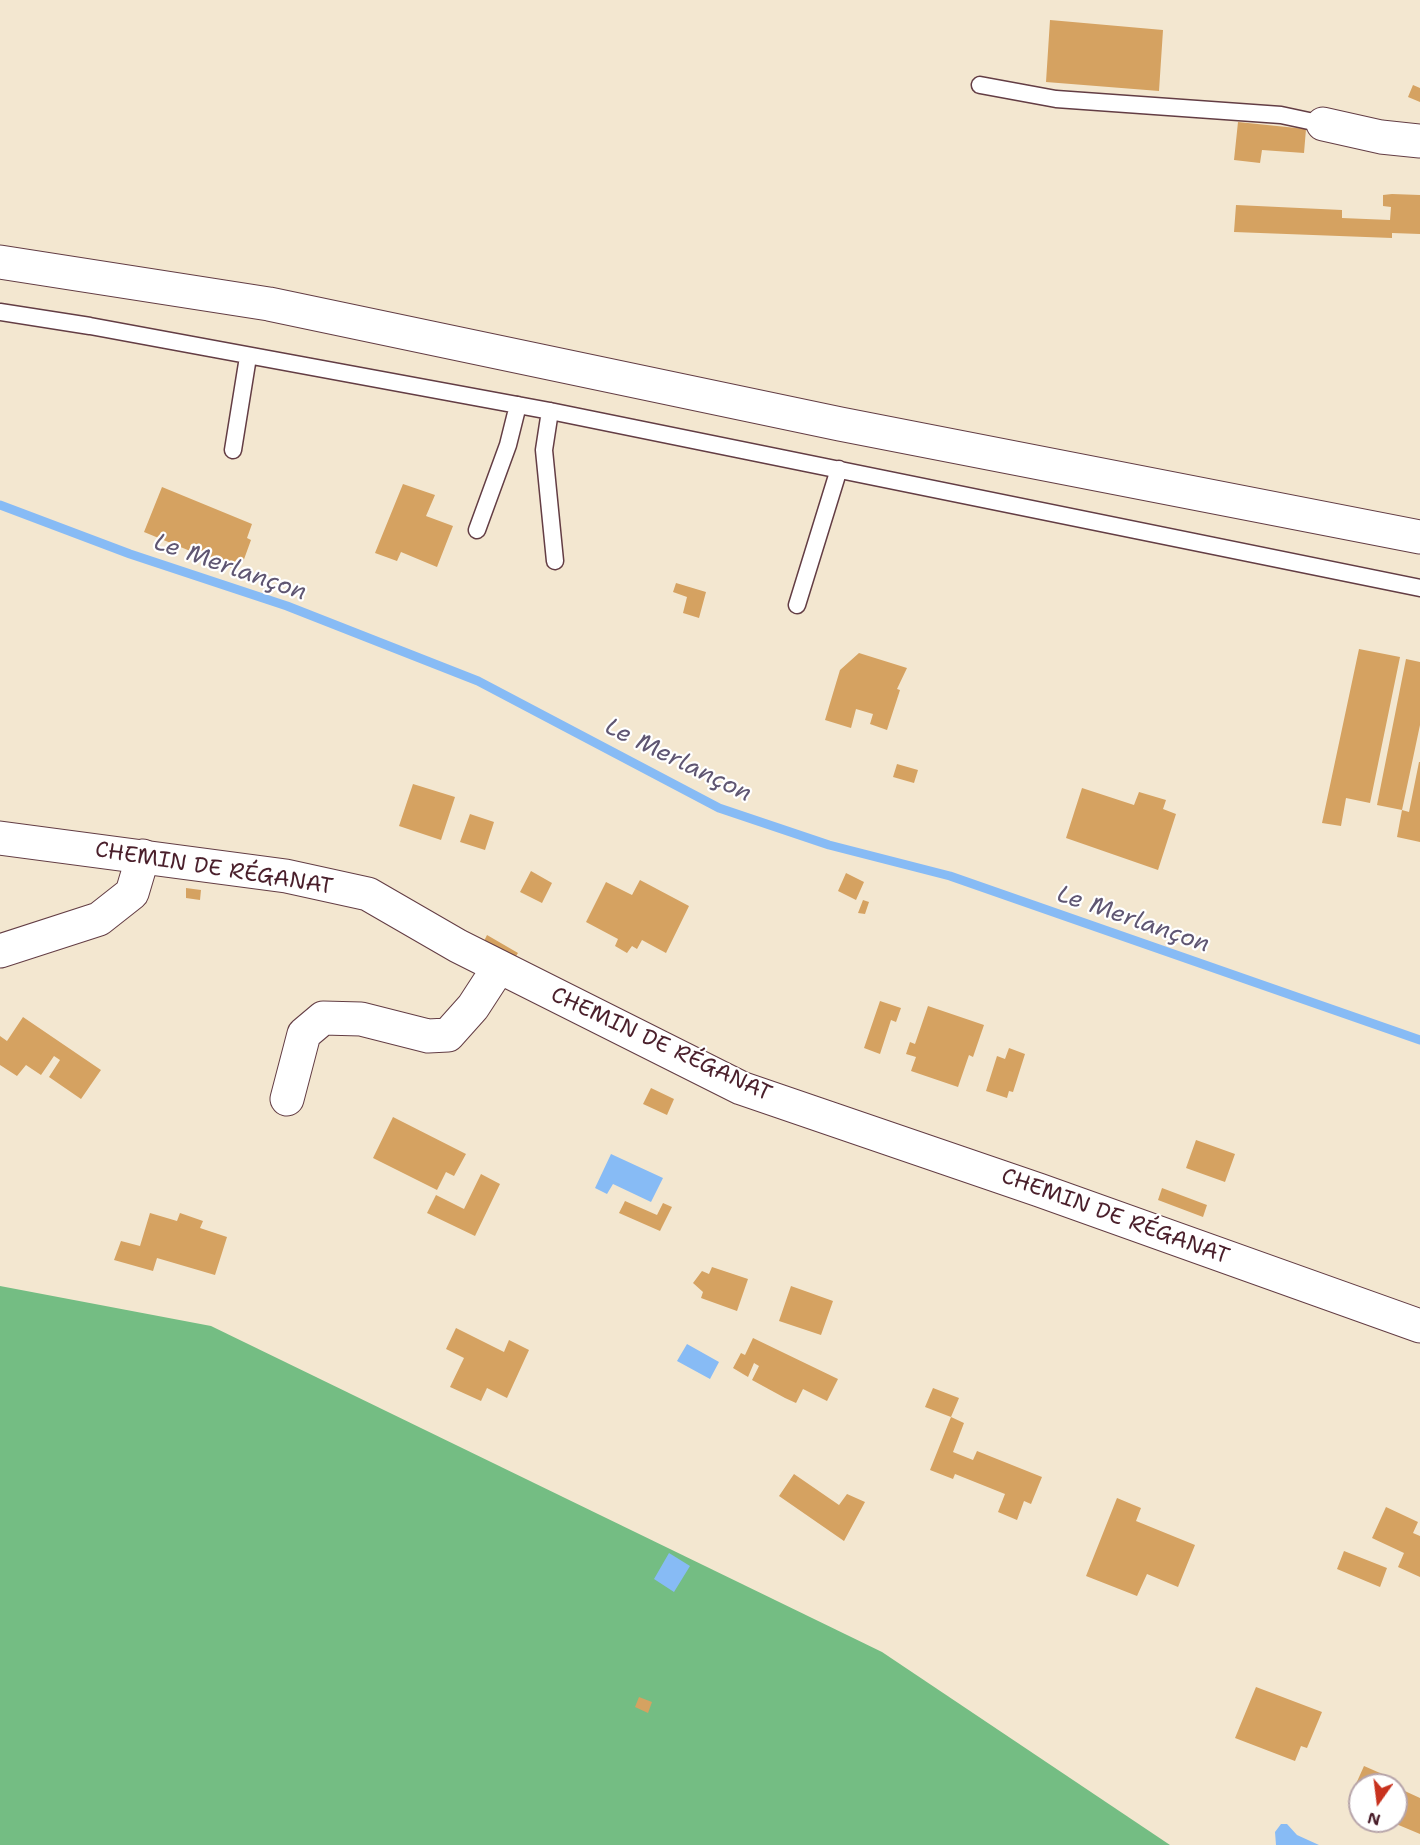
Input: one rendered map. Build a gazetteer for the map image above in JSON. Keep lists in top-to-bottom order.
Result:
{
  "streets": {
    "street": ["CHEMIN DE RÉGANAT"]
  },
  "water": ["Le Merlançon"],
  "north": "bottom"
}
